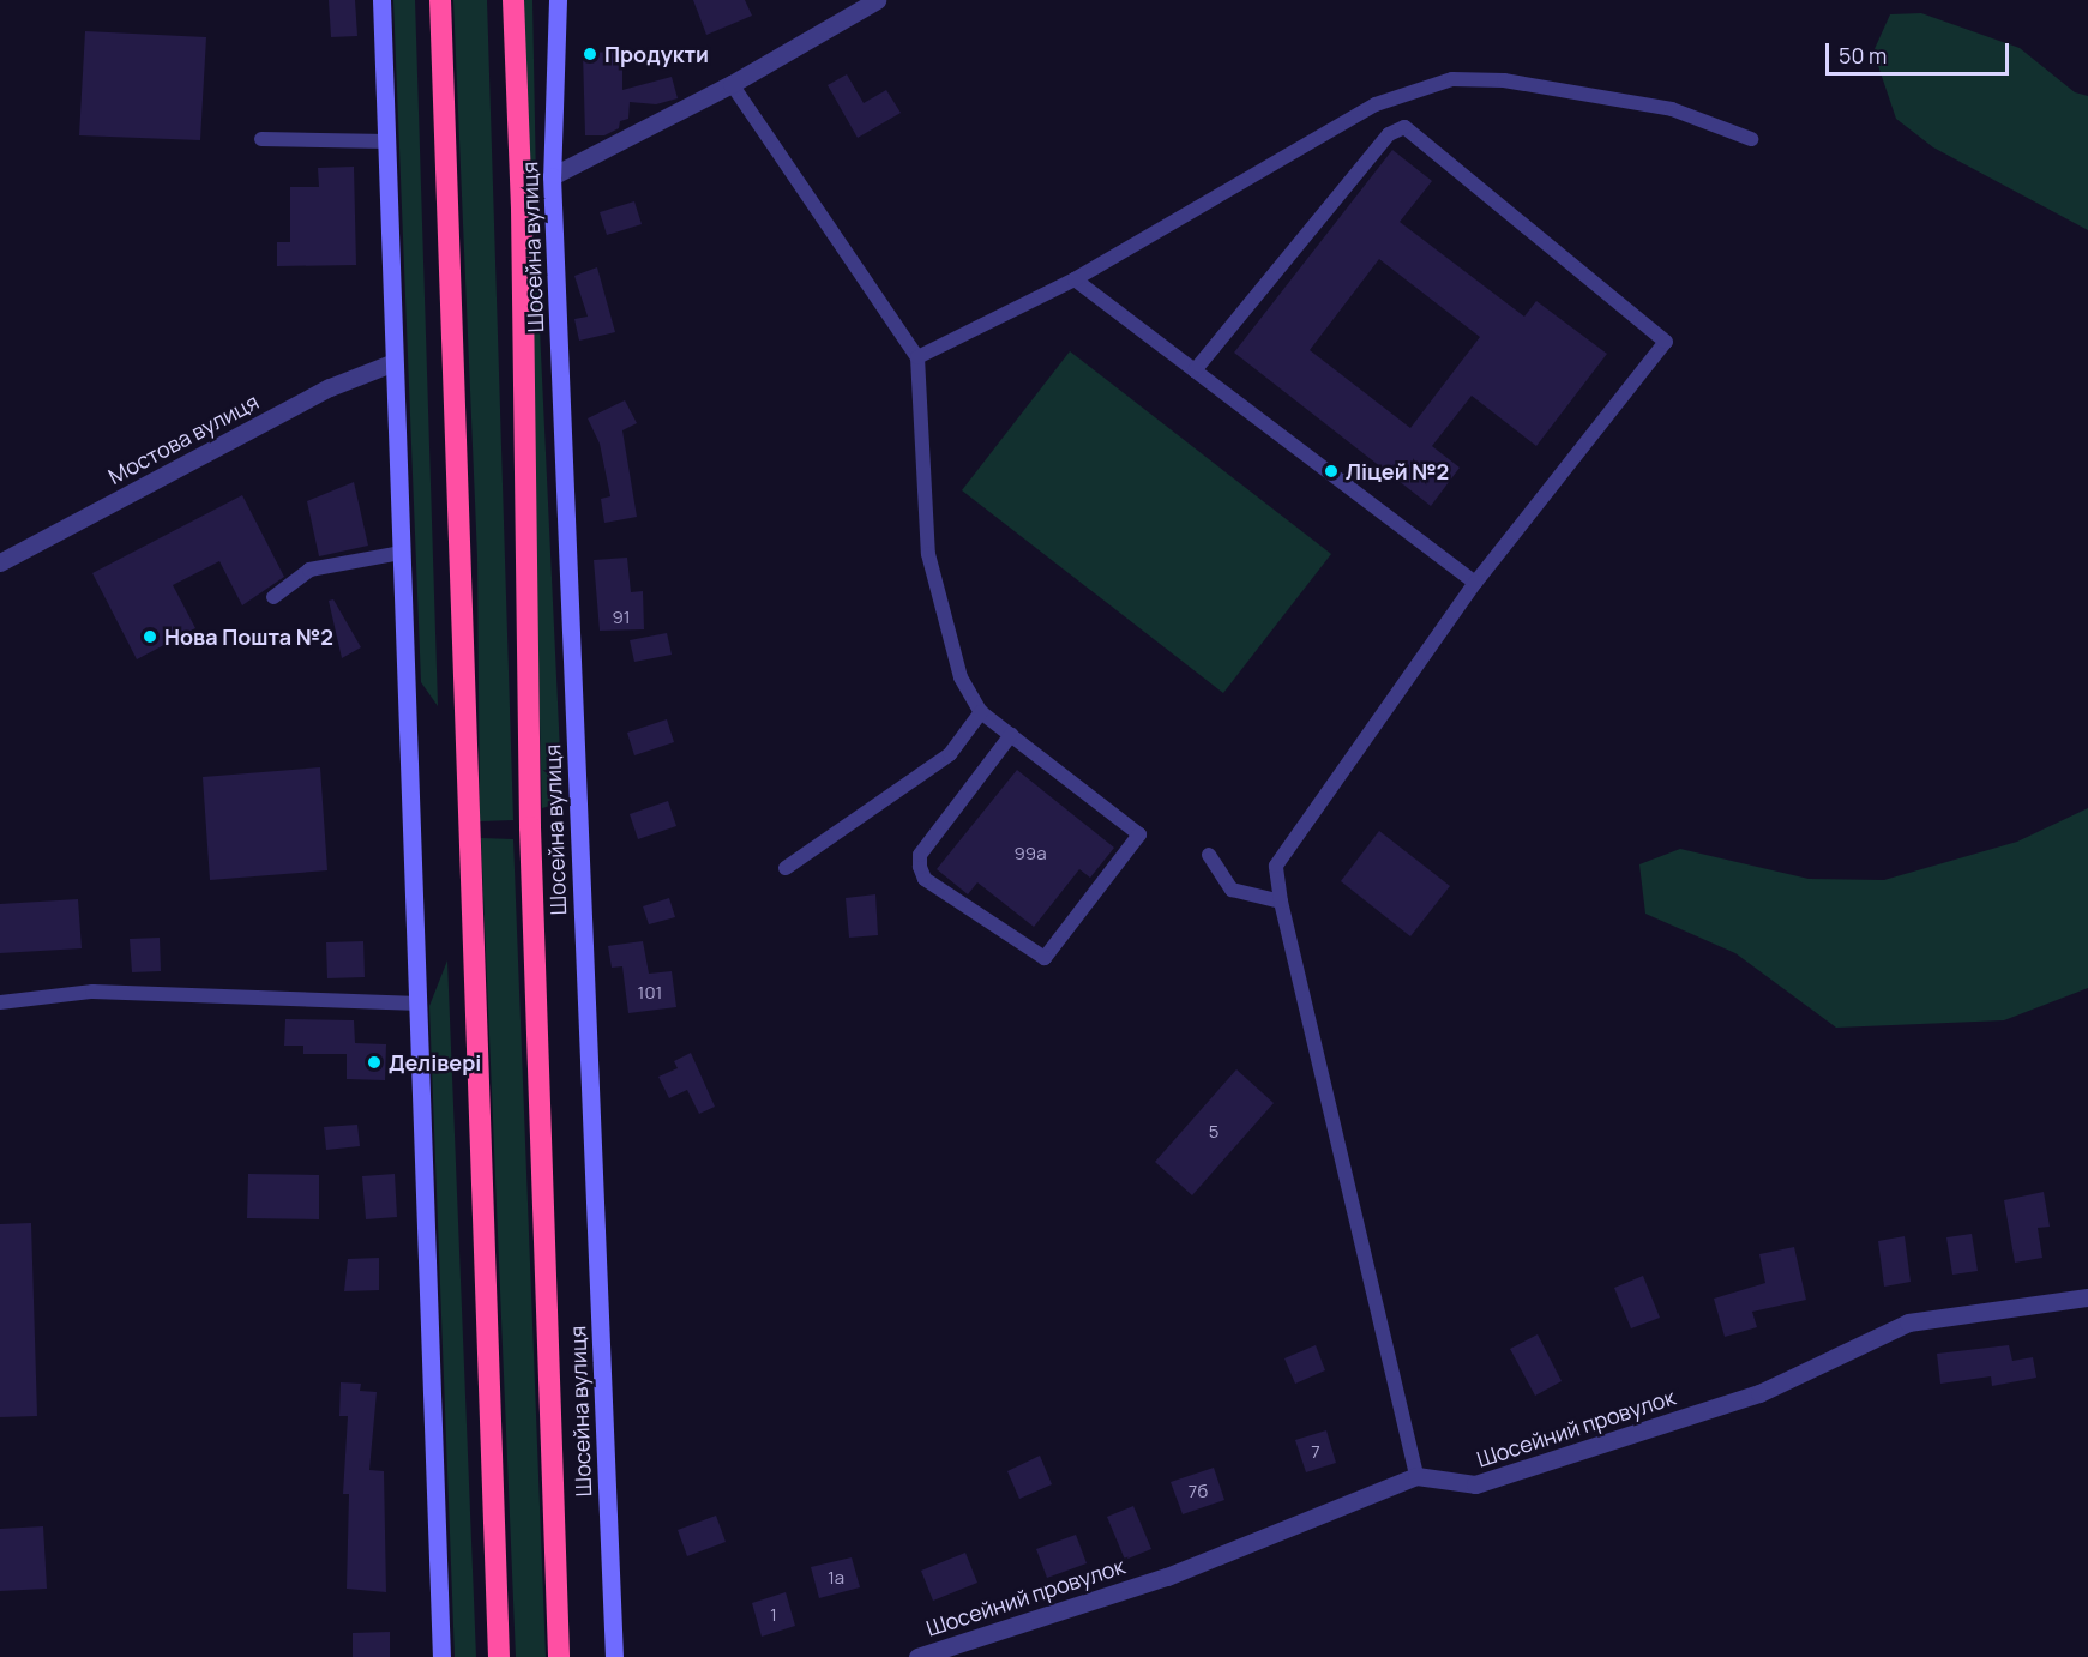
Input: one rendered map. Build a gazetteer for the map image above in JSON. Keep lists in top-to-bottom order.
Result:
{
  "streets": {
    "street": ["Шосейна вулиця", "Мостова вулиця", "Шосейний провулок"]
  },
  "places": [
    "Продукти",
    "Ліцей №2",
    "Нова Пошта №2",
    "Делівері"
  ],
  "house_numbers": [
    "91",
    "99а",
    "101",
    "5",
    "7",
    "7б",
    "1а",
    "1"
  ],
  "scale_bar": "50 m"
}
